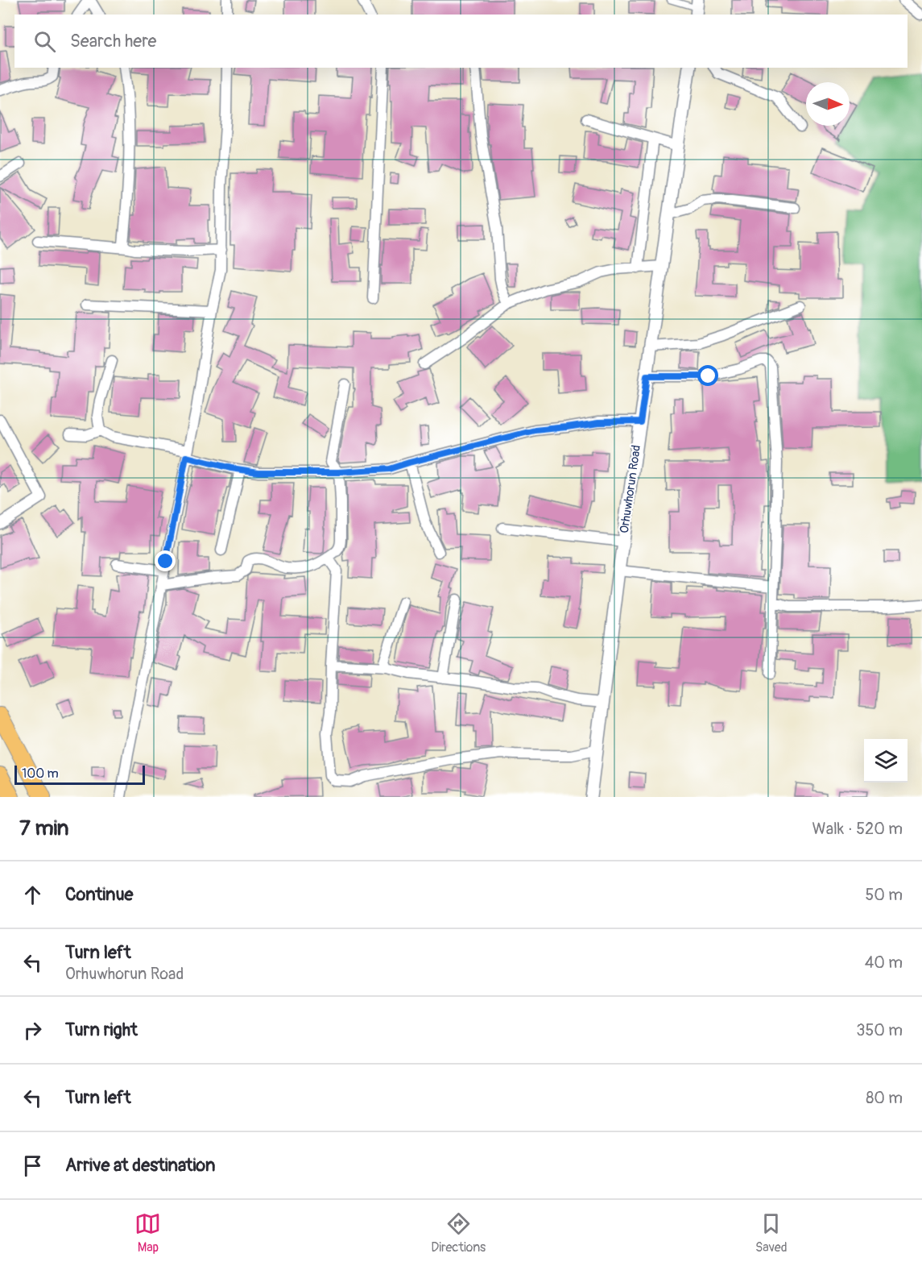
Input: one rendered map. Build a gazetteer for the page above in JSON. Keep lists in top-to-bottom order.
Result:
{
  "streets": {
    "street": ["Orhuwhorun Road"]
  },
  "scale_bar": "100 m",
  "north": "right",
  "page": {
    "search": "Search here",
    "scale": "100 m",
    "heading": ["7 min", "Walk · 520 m"],
    "list": [
      ["Continue", "50 m"],
      ["Turn left", "Orhuwhorun Road", "40 m"],
      ["Turn right", "350 m"],
      ["Turn left", "80 m"],
      "Arrive at destination"
    ],
    "nav": ["Map", "Directions", "Saved"]
  }
}
